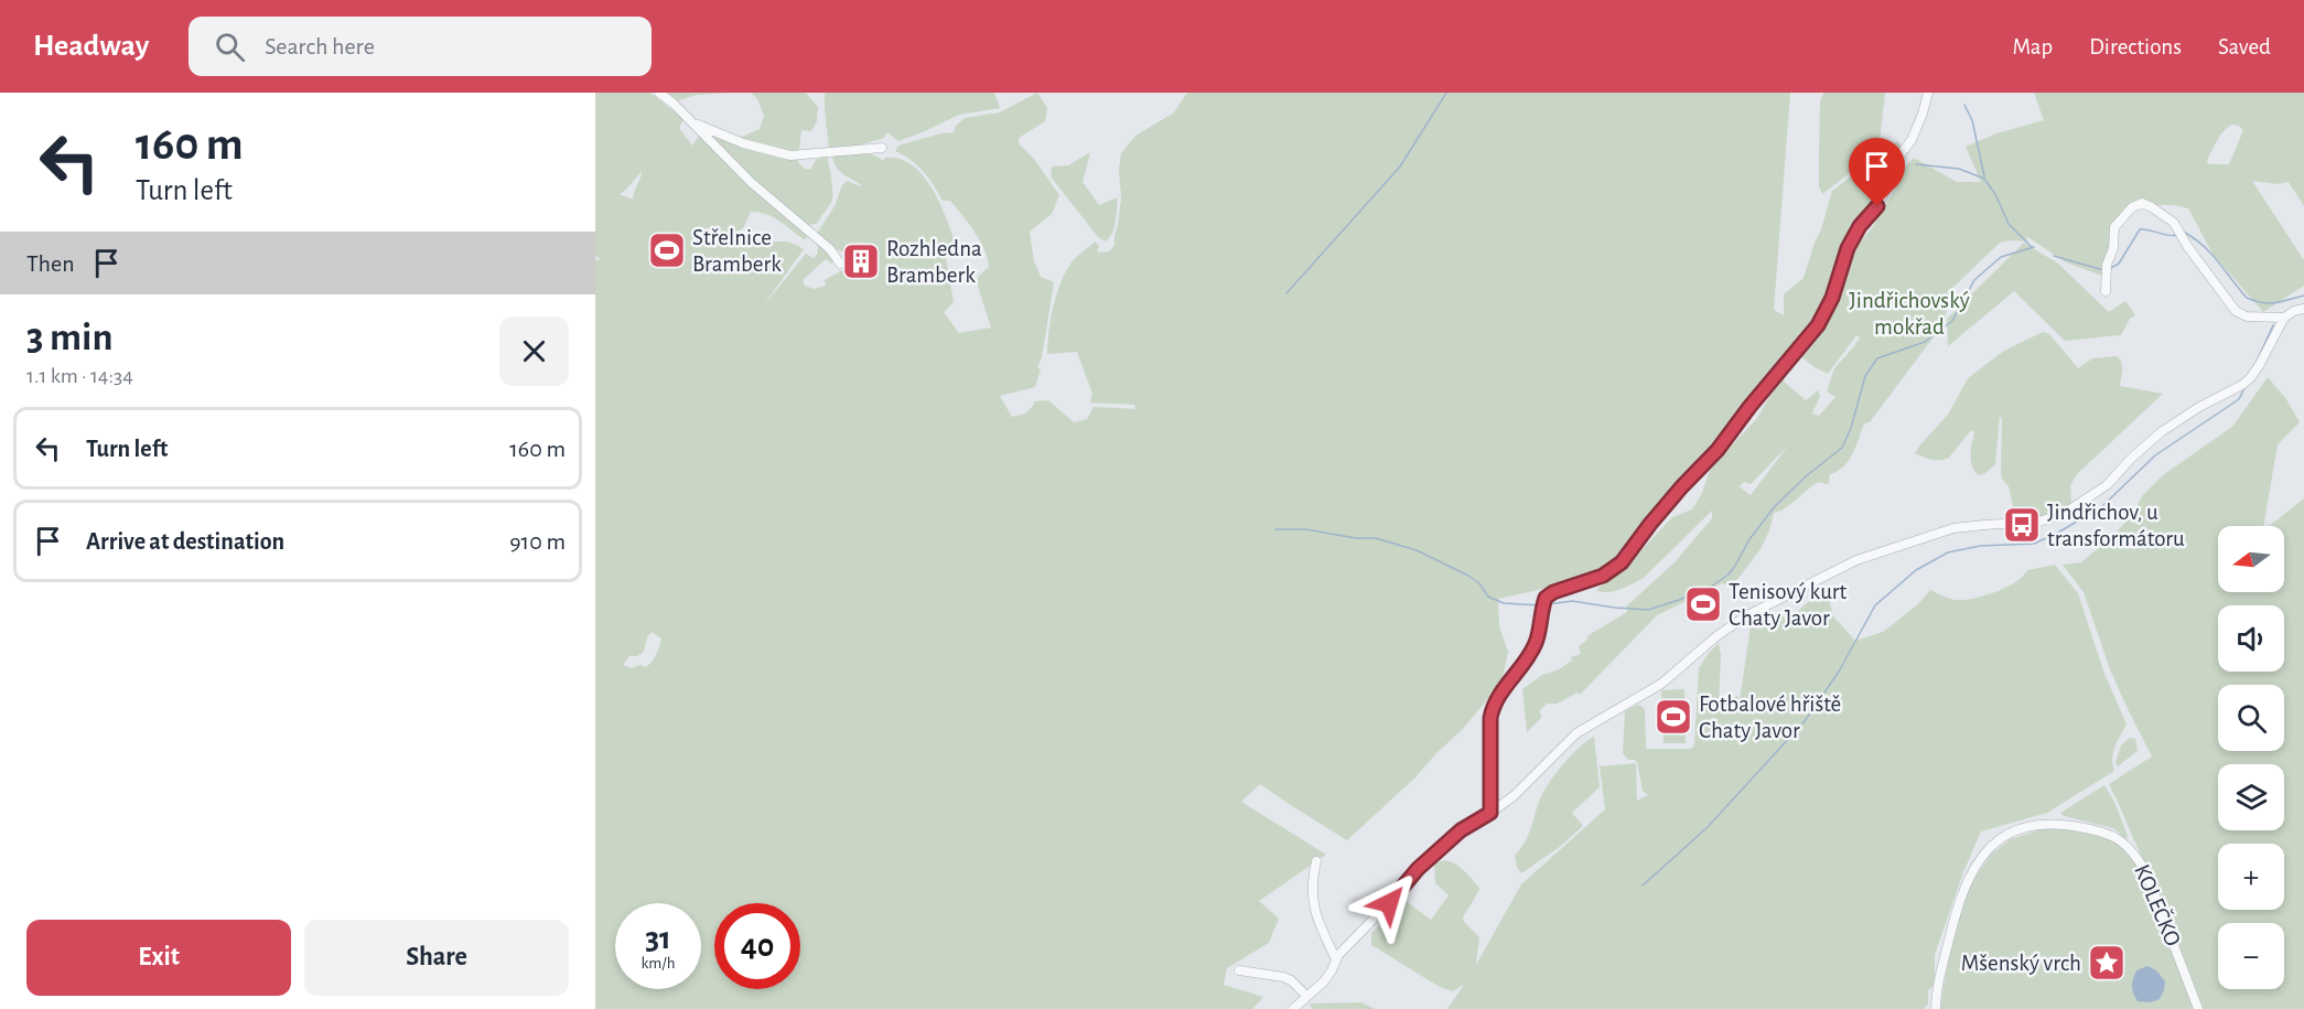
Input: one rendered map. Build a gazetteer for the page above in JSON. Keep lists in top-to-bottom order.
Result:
{
  "streets": {
    "street": ["KOLEČKO"]
  },
  "parks": ["Jindřichovský mokřad"],
  "places": {
    "sports": ["Střelnice Bramberk", "Tenisový kurt Chaty Javor", "Fotbalové hřiště Chaty Javor"],
    "building": ["Rozhledna Bramberk"],
    "bus stop": ["Jindřichov, u transformátoru"],
    "place": ["Mšenský vrch"]
  },
  "north": "left",
  "page": {
    "header": "Headway",
    "search": "Search here",
    "nav": ["Map", "Directions", "Saved"],
    "turn": ["160 m", "Turn left"],
    "then": "Then",
    "heading": ["3 min", "1.1 km · 14:34"],
    "list": [
      {
        "name": "Turn left",
        "value": "160 m"
      },
      {
        "name": "Arrive at destination",
        "value": "910 m"
      }
    ],
    "map_buttons": ["+", "−"],
    "speed": "31 km/h",
    "limit": "40",
    "buttons": ["Exit", "Share"]
  }
}
